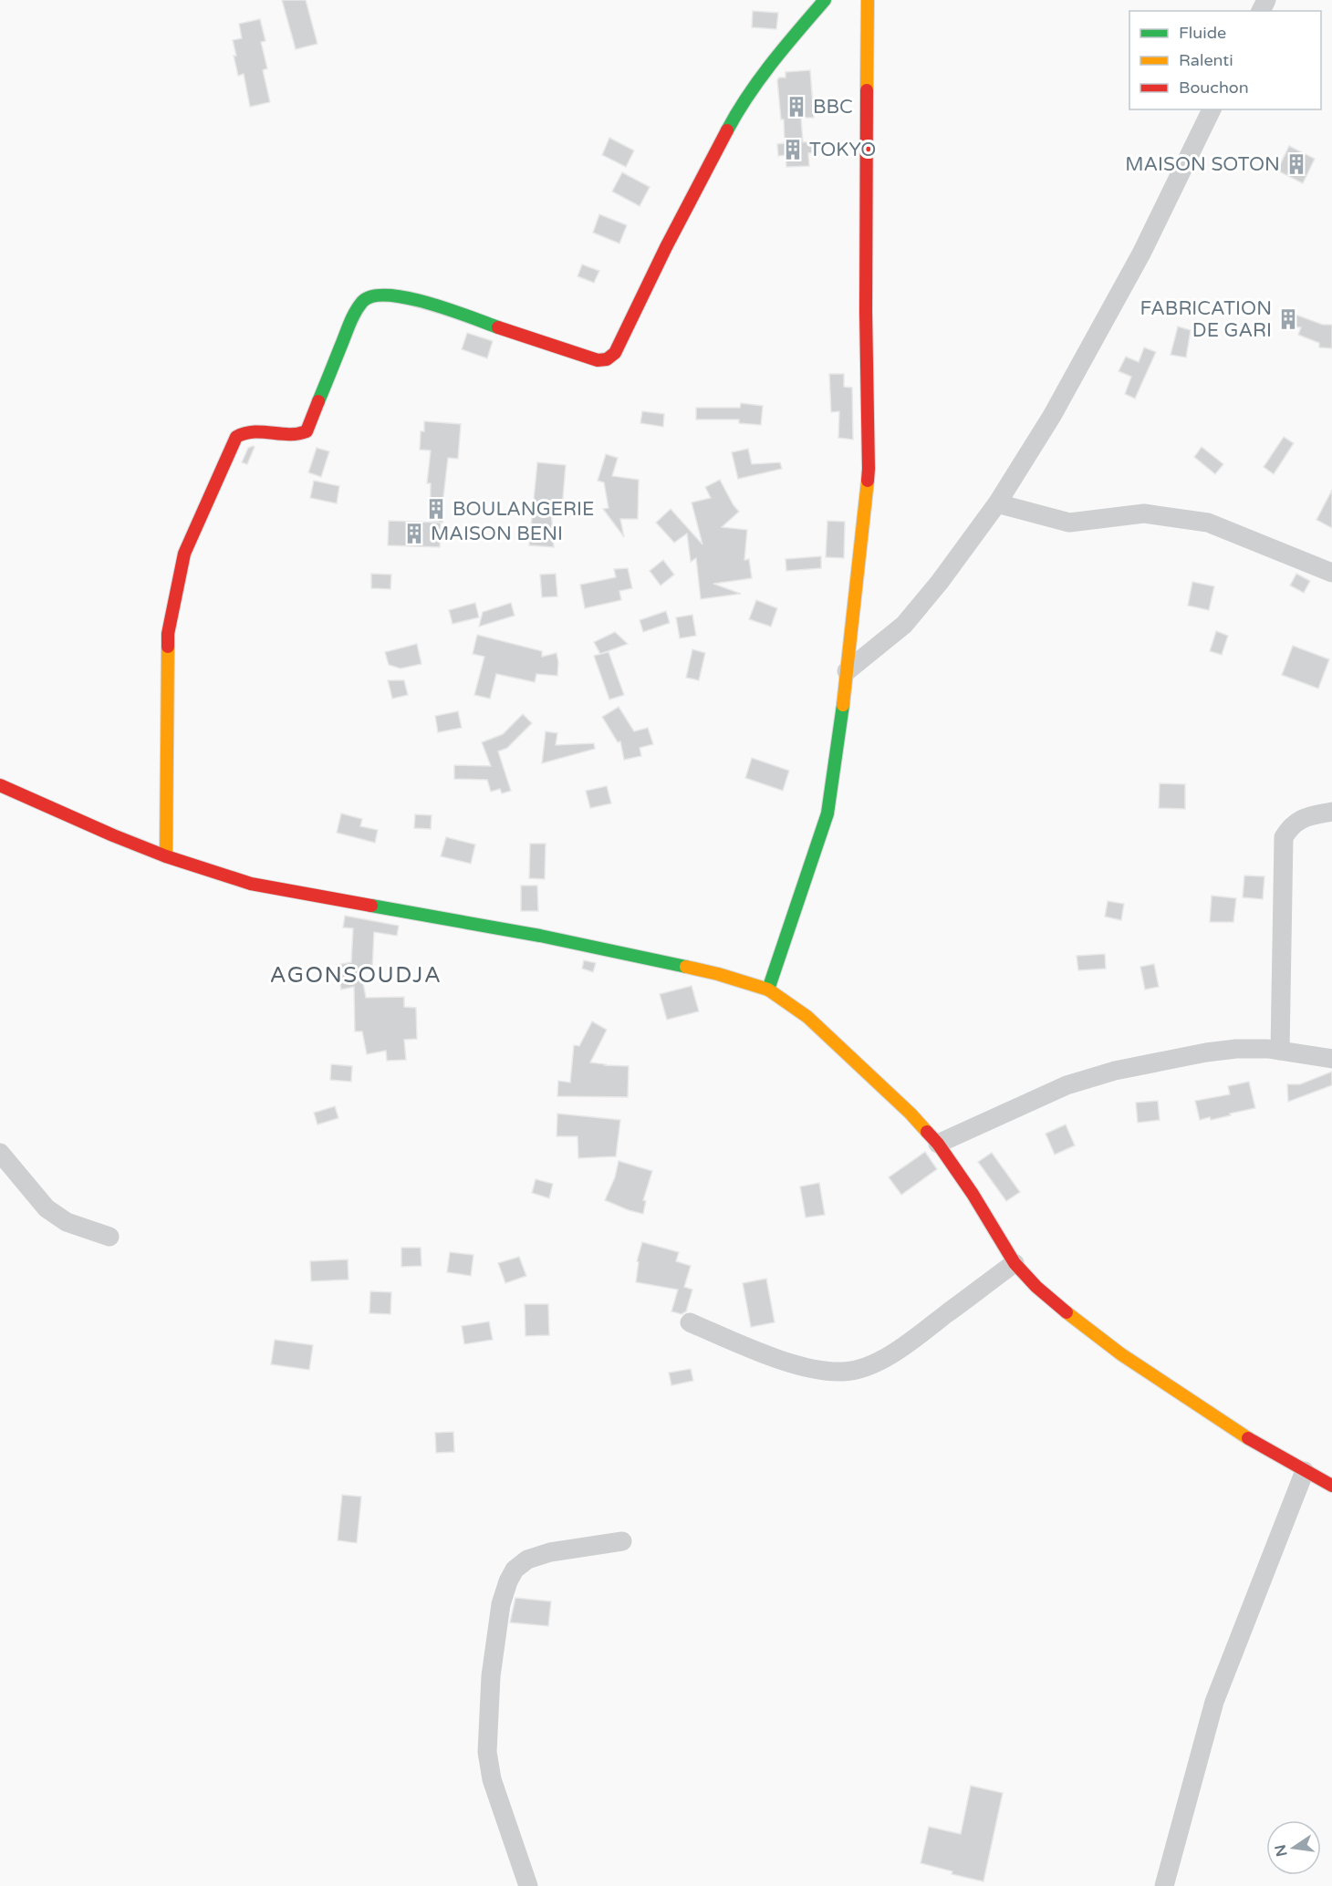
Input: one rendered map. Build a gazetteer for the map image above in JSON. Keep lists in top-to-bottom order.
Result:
{
  "districts": ["AGONSOUDJA"],
  "places": {
    "building": [
      "BBC",
      "TOKYO",
      "MAISON SOTON",
      "FABRICATION DE GARI",
      "BOULANGERIE",
      "MAISON BENI"
    ]
  },
  "legend": ["Fluide", "Ralenti", "Bouchon"],
  "north": "left"
}
